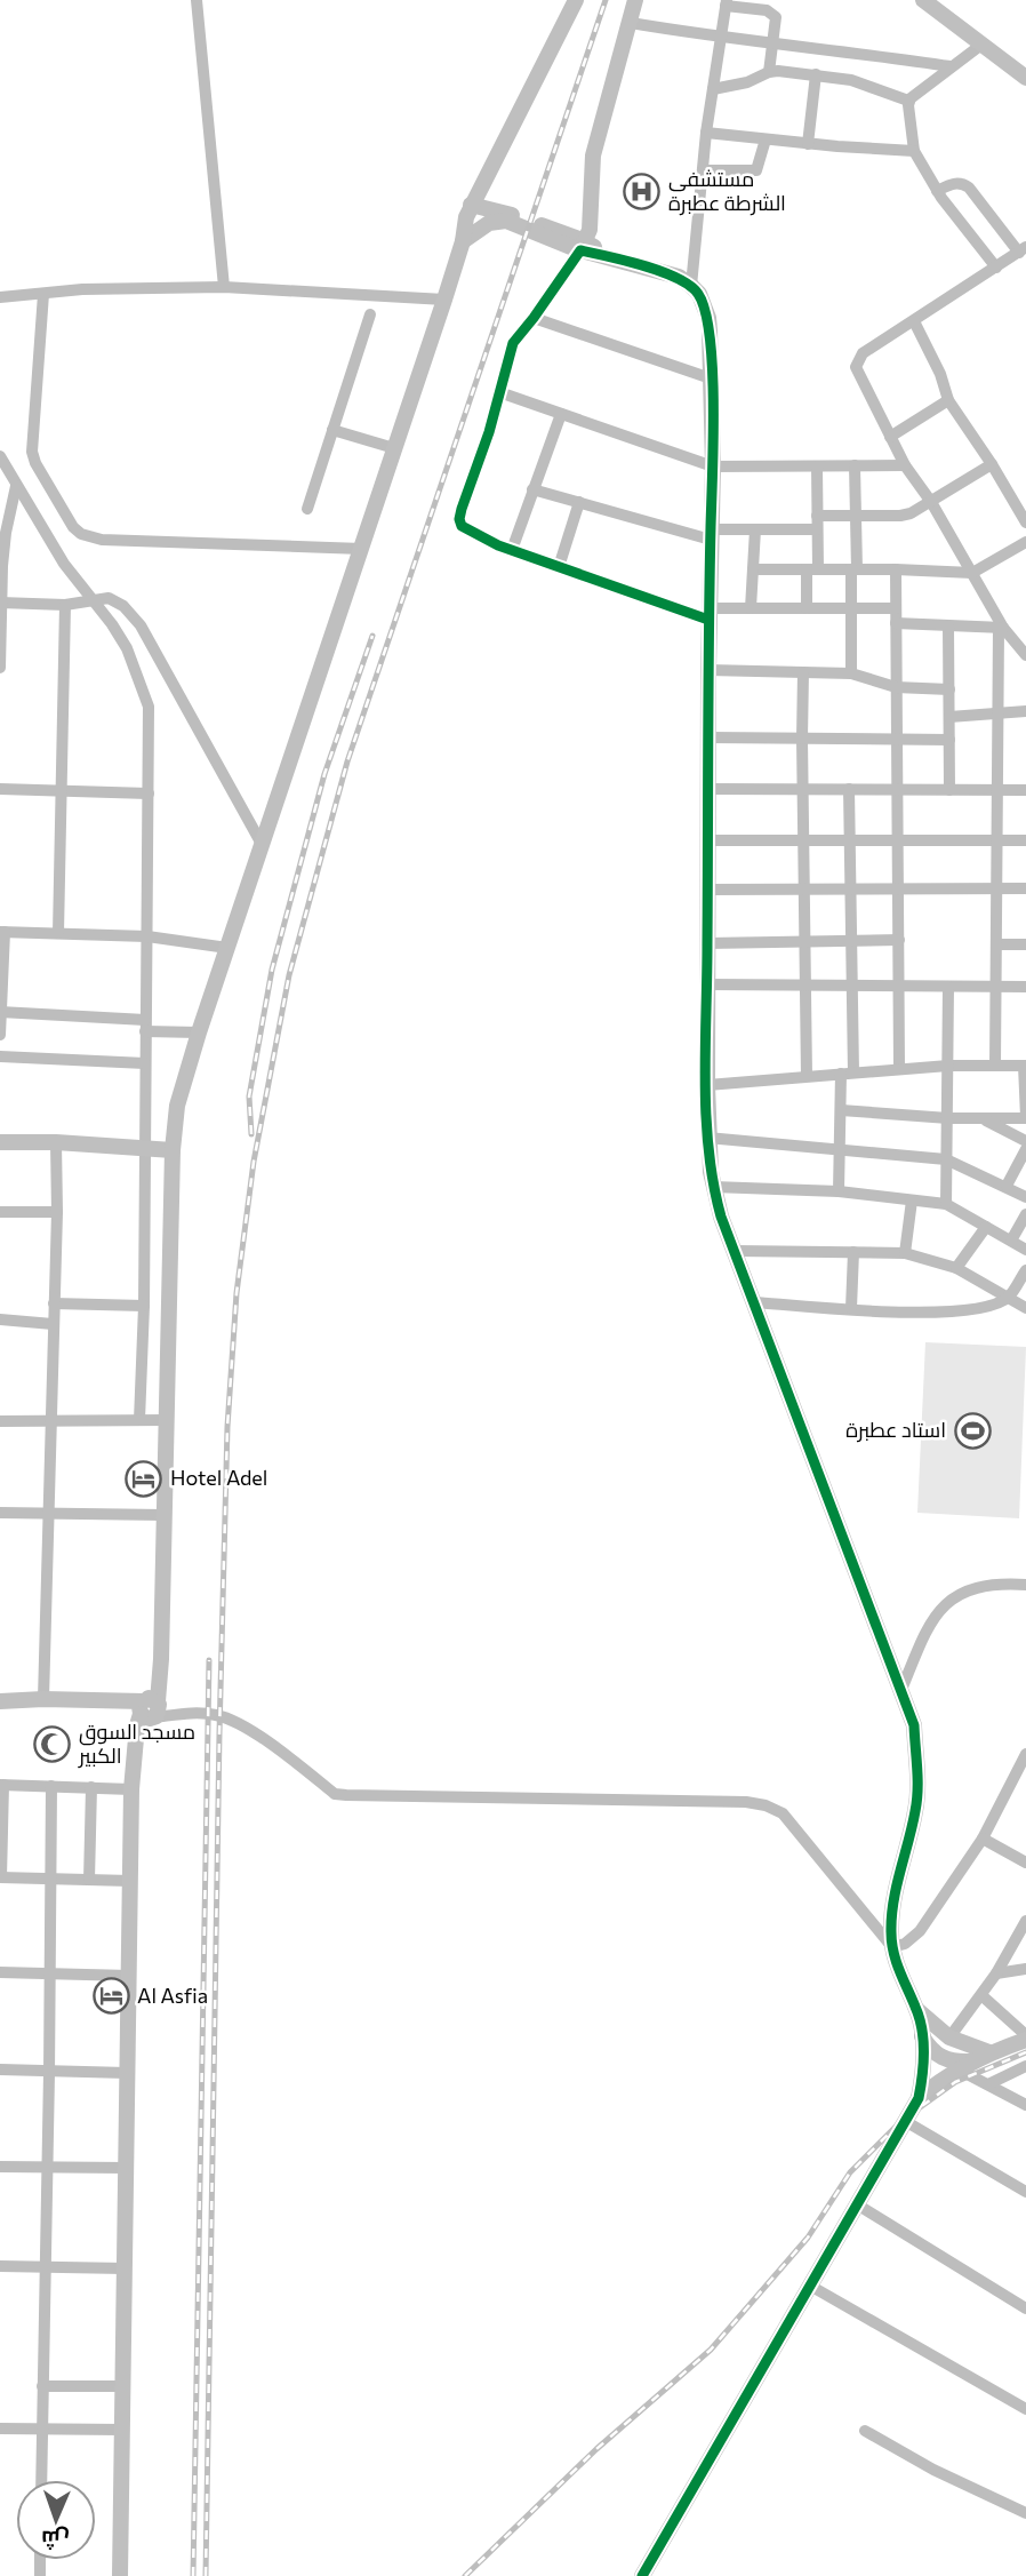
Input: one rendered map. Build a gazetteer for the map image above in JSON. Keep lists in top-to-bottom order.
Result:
{
  "places": {
    "hospital": ["مستشفى الشرطة عطبرة"],
    "sports": ["استاد عطبرة"],
    "hotel": ["Hotel Adel", "Al Asfia"],
    "mosque": ["مسجد السوق الكبير"]
  },
  "north": "bottom"
}
